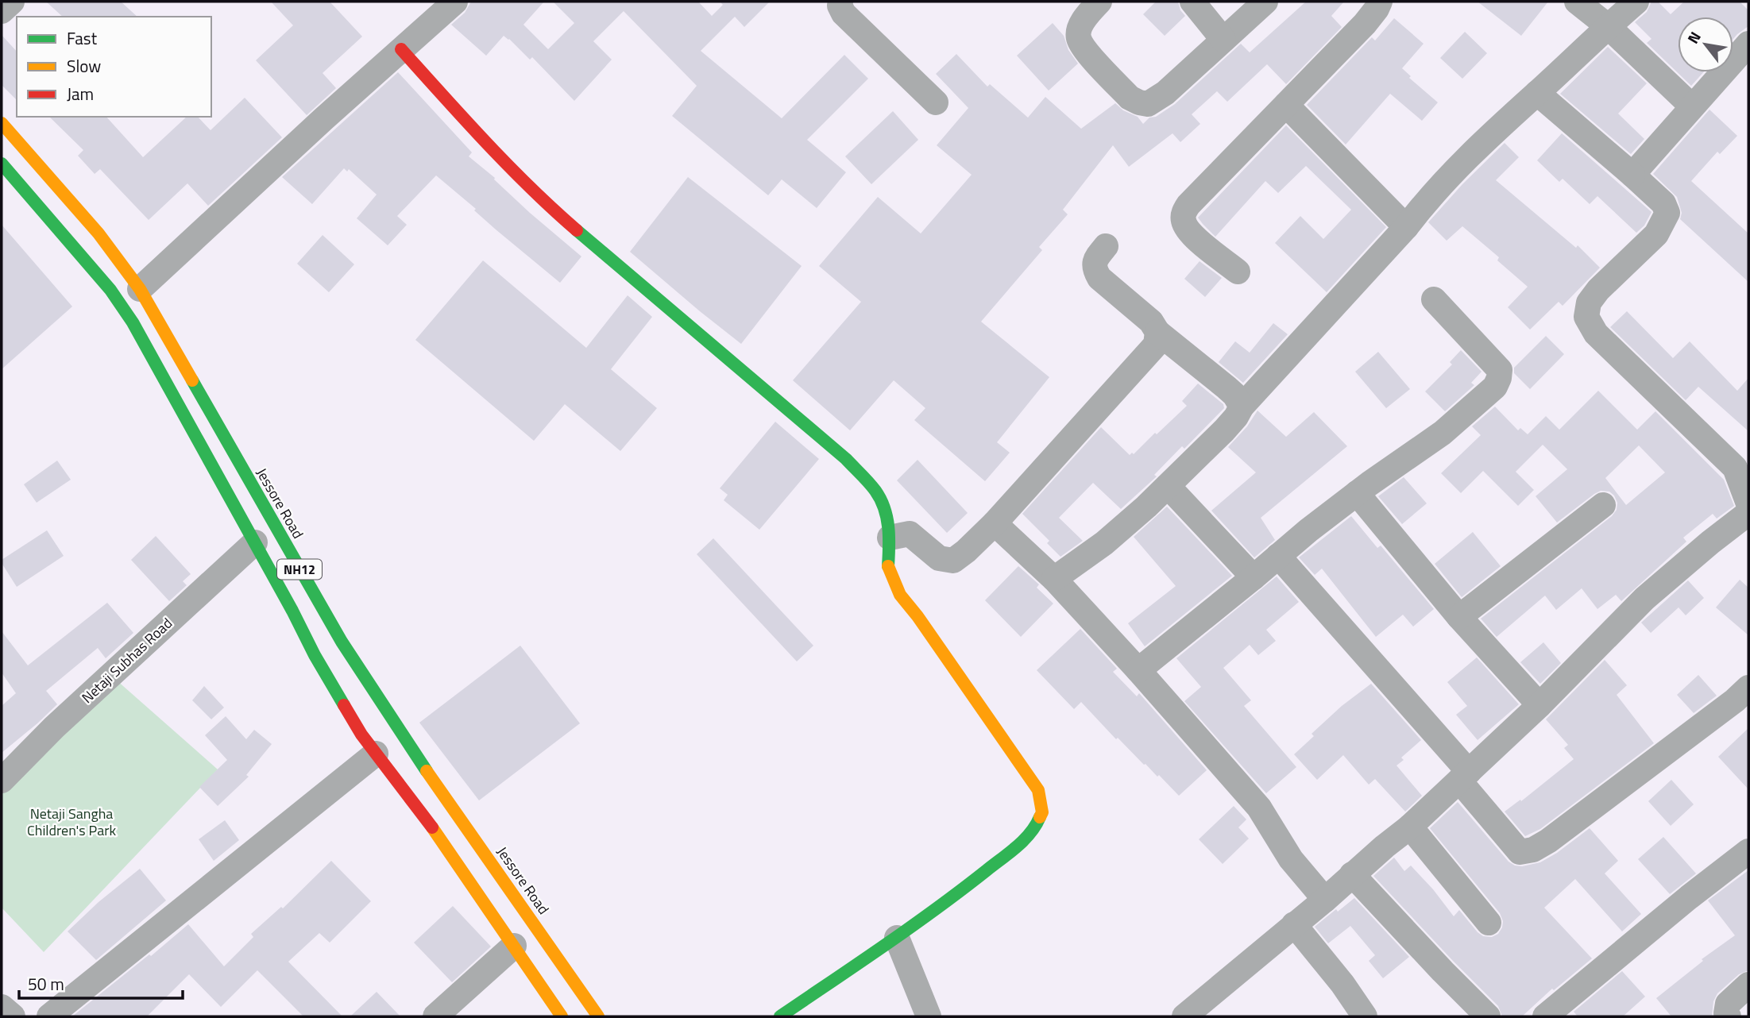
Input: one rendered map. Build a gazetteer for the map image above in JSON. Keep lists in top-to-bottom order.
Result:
{
  "streets": {
    "main road": ["Jessore Road", "NH12"],
    "street": ["Netaji Subhas Road"]
  },
  "crossings": [
    ["NH12", "Netaji Subhas Road"]
  ],
  "parks": ["Netaji Sangha Children's Park"],
  "legend": ["Fast", "Slow", "Jam"],
  "scale_bar": "50 m",
  "north": "top left"
}
